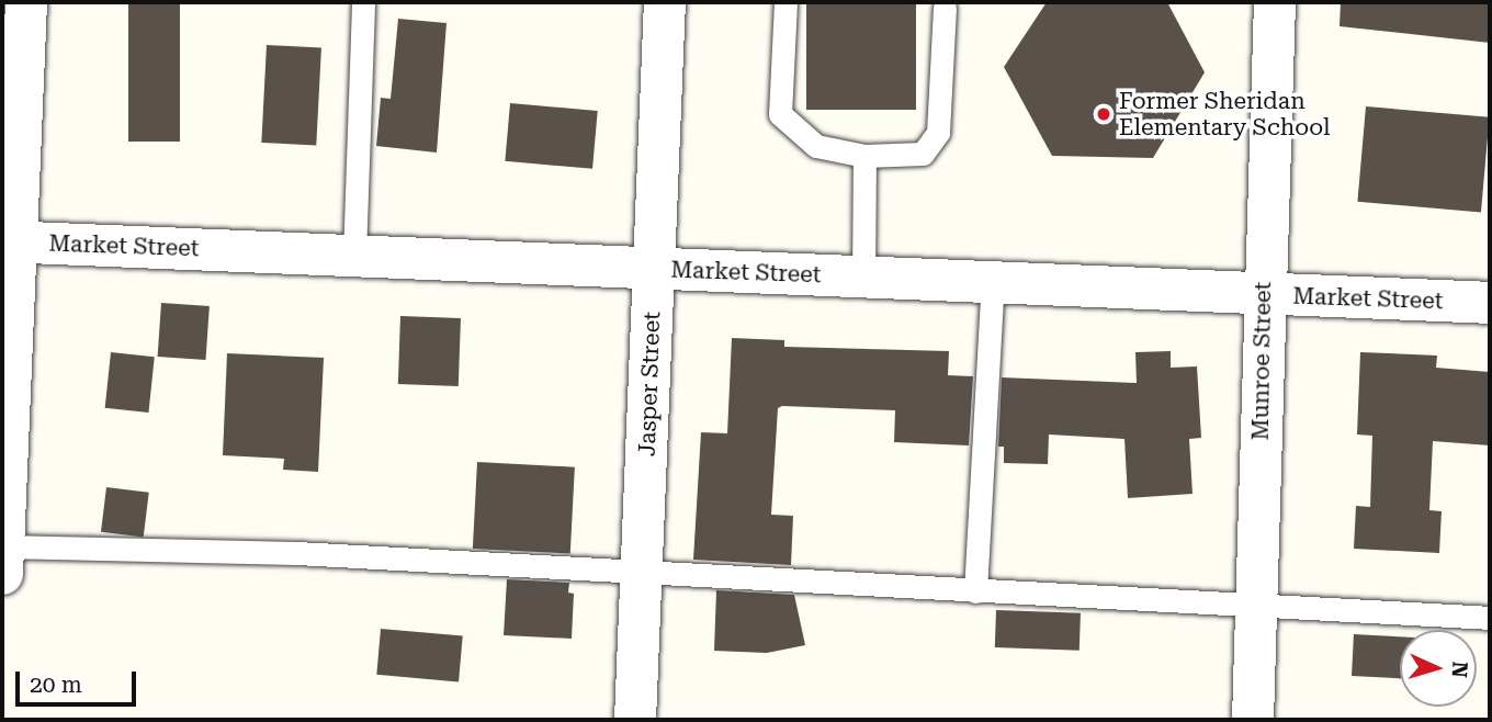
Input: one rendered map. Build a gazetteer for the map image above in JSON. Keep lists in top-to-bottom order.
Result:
{
  "streets": {
    "street": ["Market Street", "Munroe Street", "Jasper Street"]
  },
  "crossings": [
    ["Market Street", "Munroe Street"],
    ["Market Street", "Jasper Street"]
  ],
  "places": ["Former Sheridan Elementary School"],
  "scale_bar": "20 m",
  "north": "right"
}
